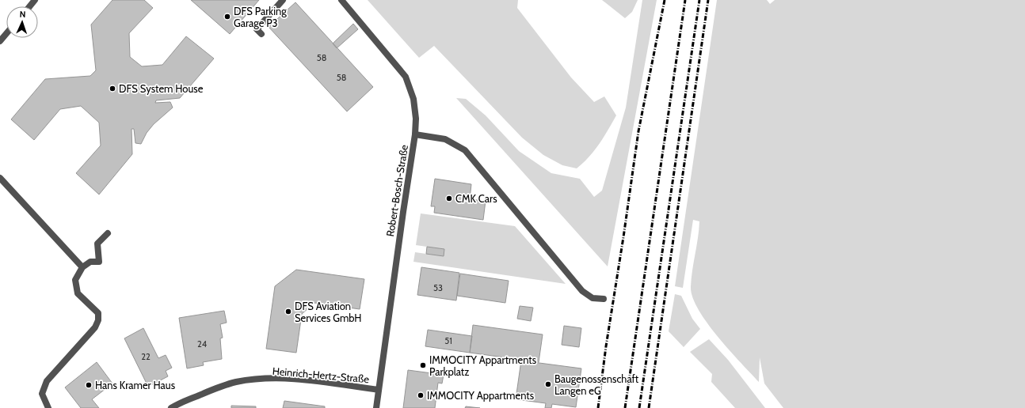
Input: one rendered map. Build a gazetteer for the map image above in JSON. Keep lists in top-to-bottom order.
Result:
{
  "streets": {
    "street": ["Robert-Bosch-Straße", "Heinrich-Hertz-Straße"]
  },
  "crossings": [
    ["Robert-Bosch-Straße", "Heinrich-Hertz-Straße"]
  ],
  "places": [
    "DFS Parking Garage P3",
    "DFS System House",
    "CMK Cars",
    "DFS Aviation Services GmbH",
    "IMMOCITY Appartments Parkplatz",
    "Baugenossenschaft Langen eG",
    "Hans Kramer Haus",
    "IMMOCITY Appartments"
  ],
  "house_numbers": [
    "58",
    "58",
    "53",
    "51",
    "24",
    "22"
  ],
  "north": "top"
}
